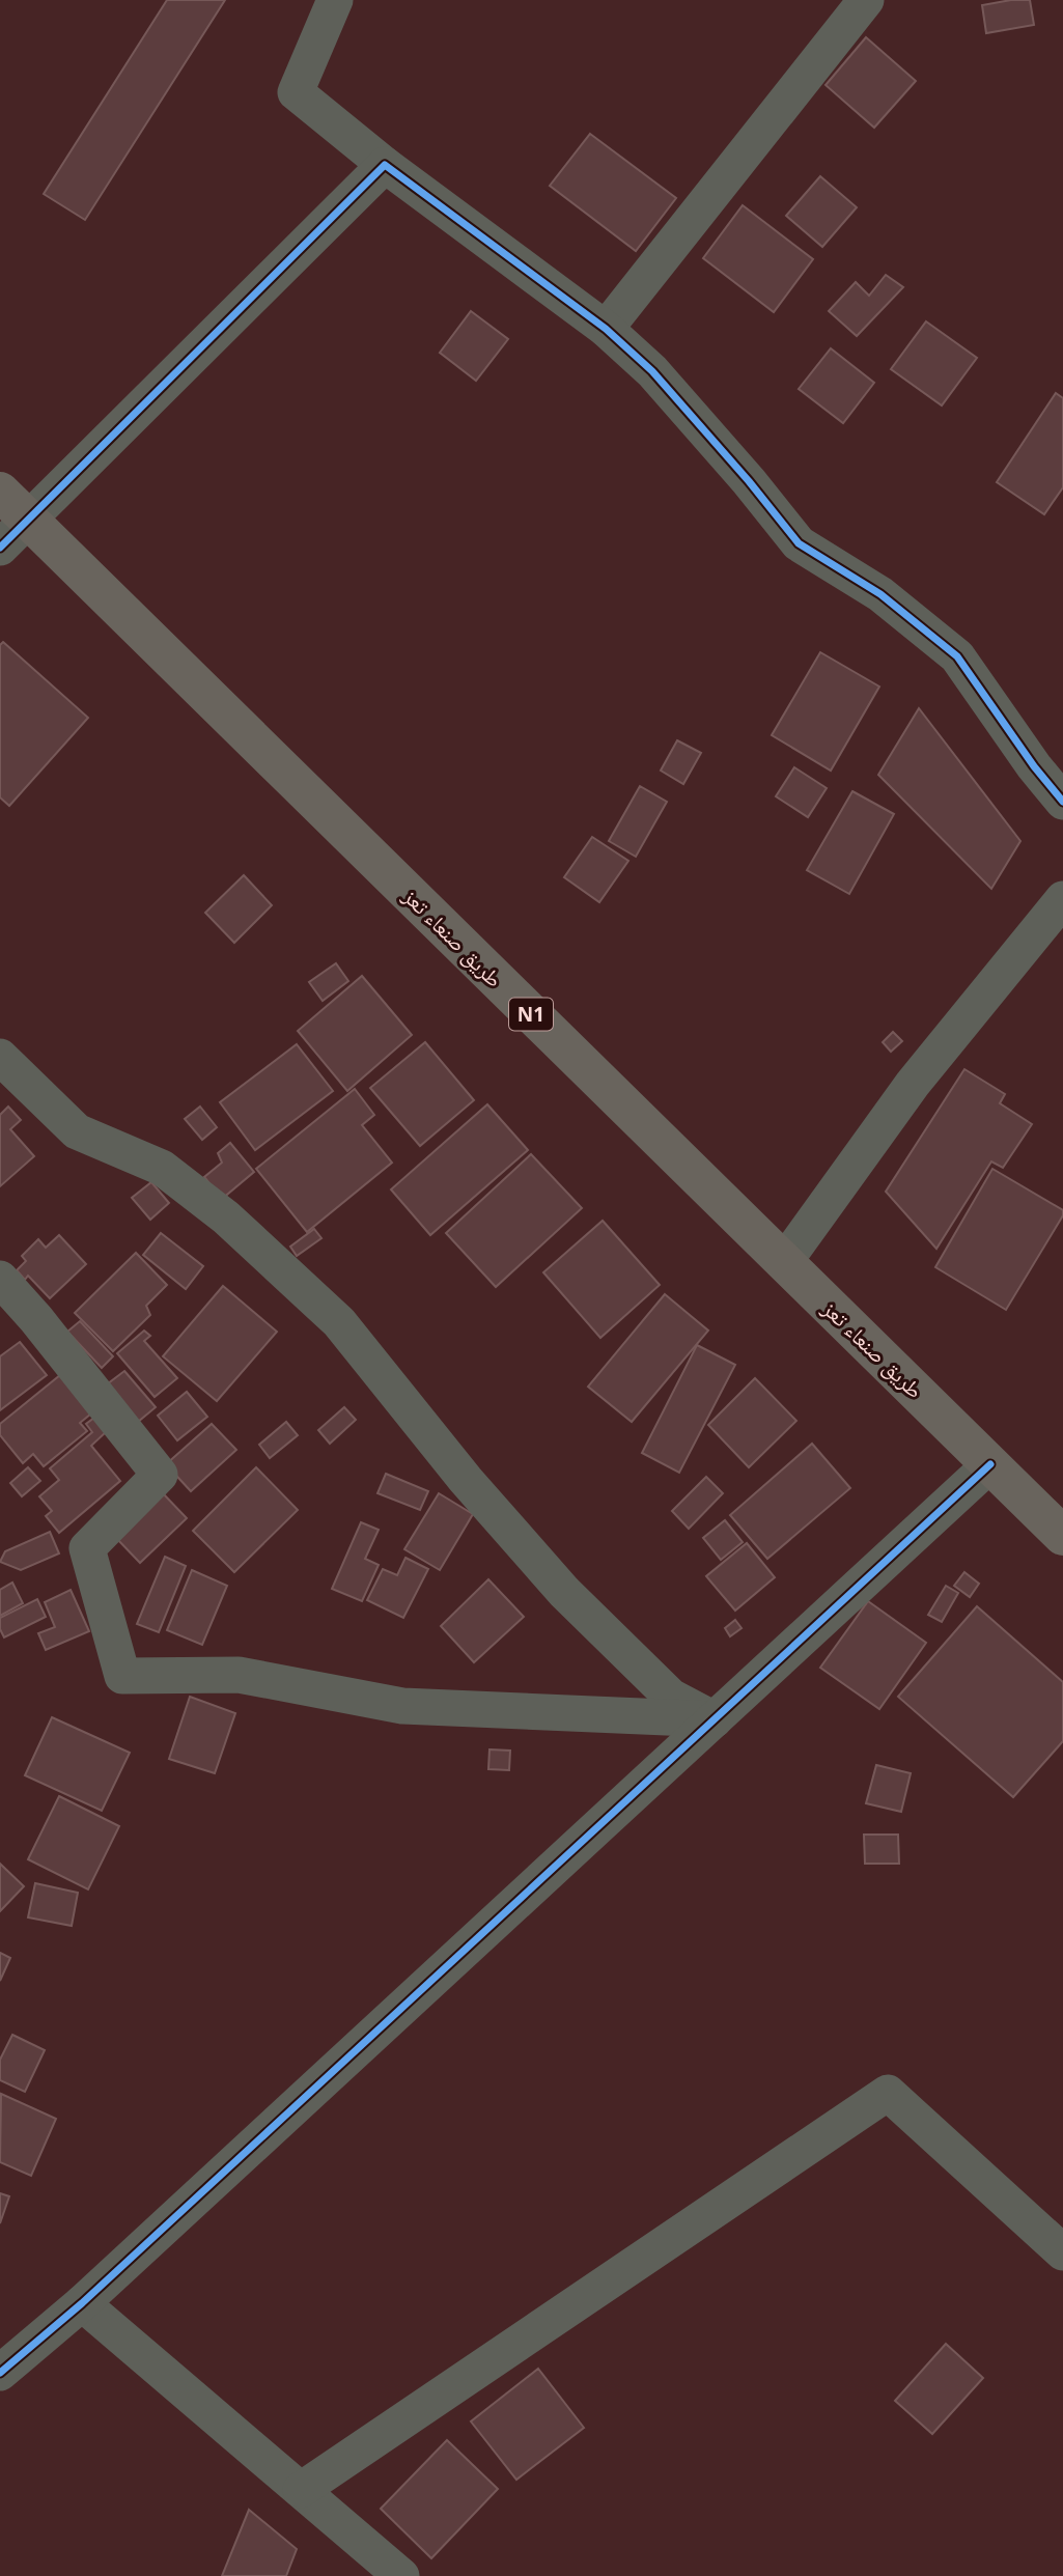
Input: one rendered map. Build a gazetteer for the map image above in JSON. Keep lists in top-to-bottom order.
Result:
{
  "streets": {
    "highway": ["طريق صنعاء تعز", "N1"]
  }
}
